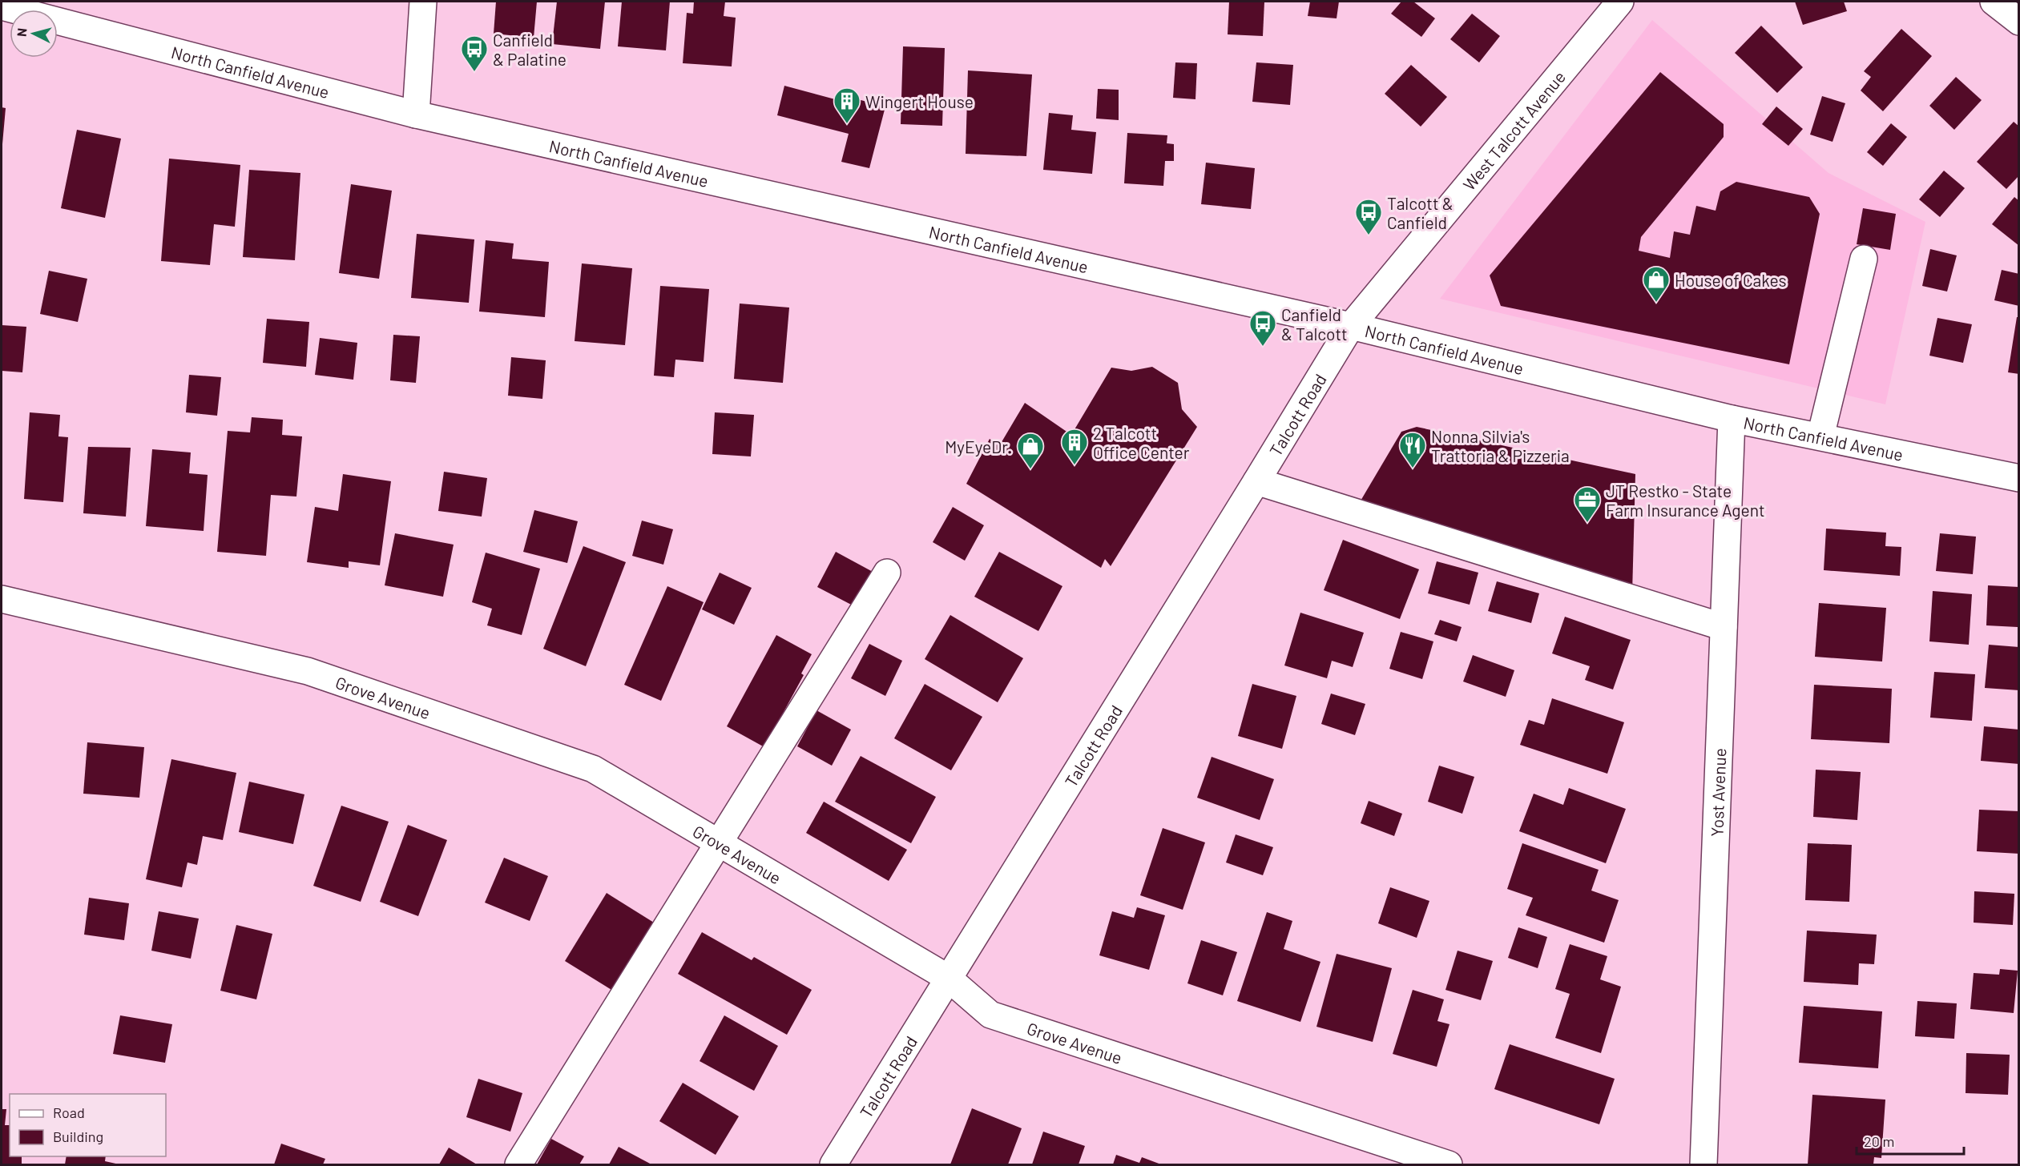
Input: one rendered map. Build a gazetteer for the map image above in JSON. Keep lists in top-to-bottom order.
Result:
{
  "streets": {
    "street": [
      "North Canfield Avenue",
      "West Talcott Avenue",
      "Talcott Road",
      "Grove Avenue",
      "Yost Avenue"
    ]
  },
  "crossings": [
    ["North Canfield Avenue", "West Talcott Avenue"],
    ["North Canfield Avenue", "Talcott Road"],
    ["North Canfield Avenue", "Yost Avenue"],
    ["West Talcott Avenue", "Talcott Road"],
    ["Talcott Road", "Grove Avenue"]
  ],
  "places": {
    "bus stop": ["Canfield & Palatine", "Talcott & Canfield", "Canfield & Talcott"],
    "building": ["Wingert House", "2 Talcott Office Center"],
    "shop": ["House of Cakes", "MyEyeDr."],
    "restaurant": ["Nonna Silvia's Trattoria & Pizzeria"],
    "office": ["JT Restko - State Farm Insurance Agent"]
  },
  "legend": ["Road", "Building"],
  "scale_bar": "20 m",
  "north": "left"
}
